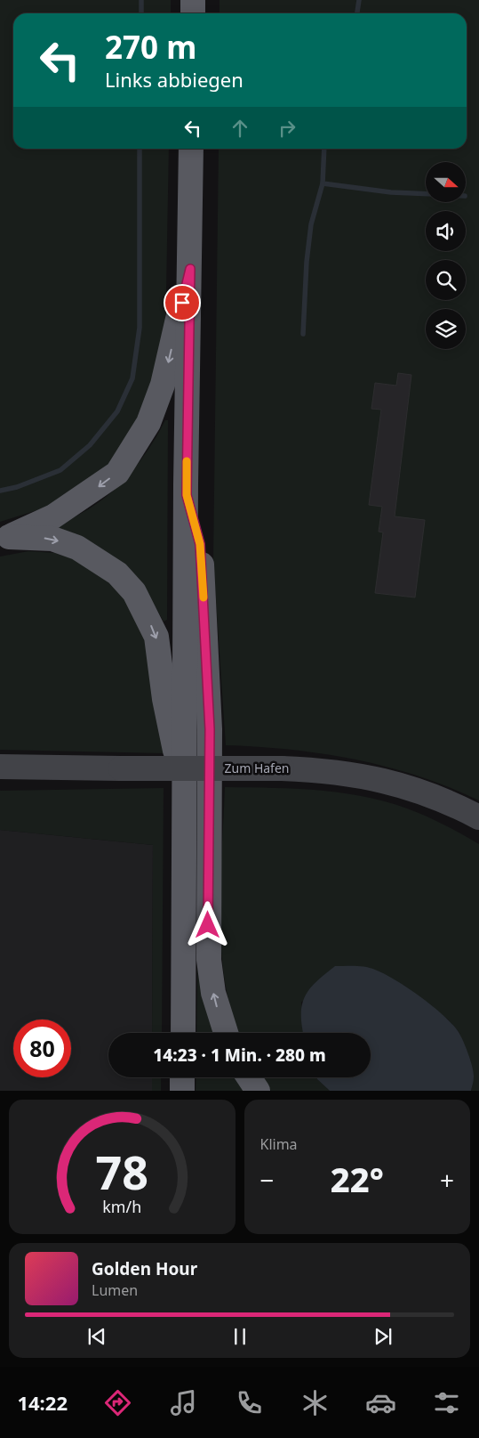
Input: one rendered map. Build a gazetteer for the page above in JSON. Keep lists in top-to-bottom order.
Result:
{
  "streets": {
    "main road": ["Zum Hafen"]
  },
  "north": "right",
  "page": {
    "turn": ["270 m", "Links abbiegen"],
    "limit": "80",
    "trip": "14:23 · 1 Min. · 280 m",
    "tile": "Klima",
    "heat": ["−", "22°", "+"],
    "song": ["Golden Hour", "Lumen"],
    "tabs": "14:22",
    "gauge": ["78", "km/h"]
  }
}
